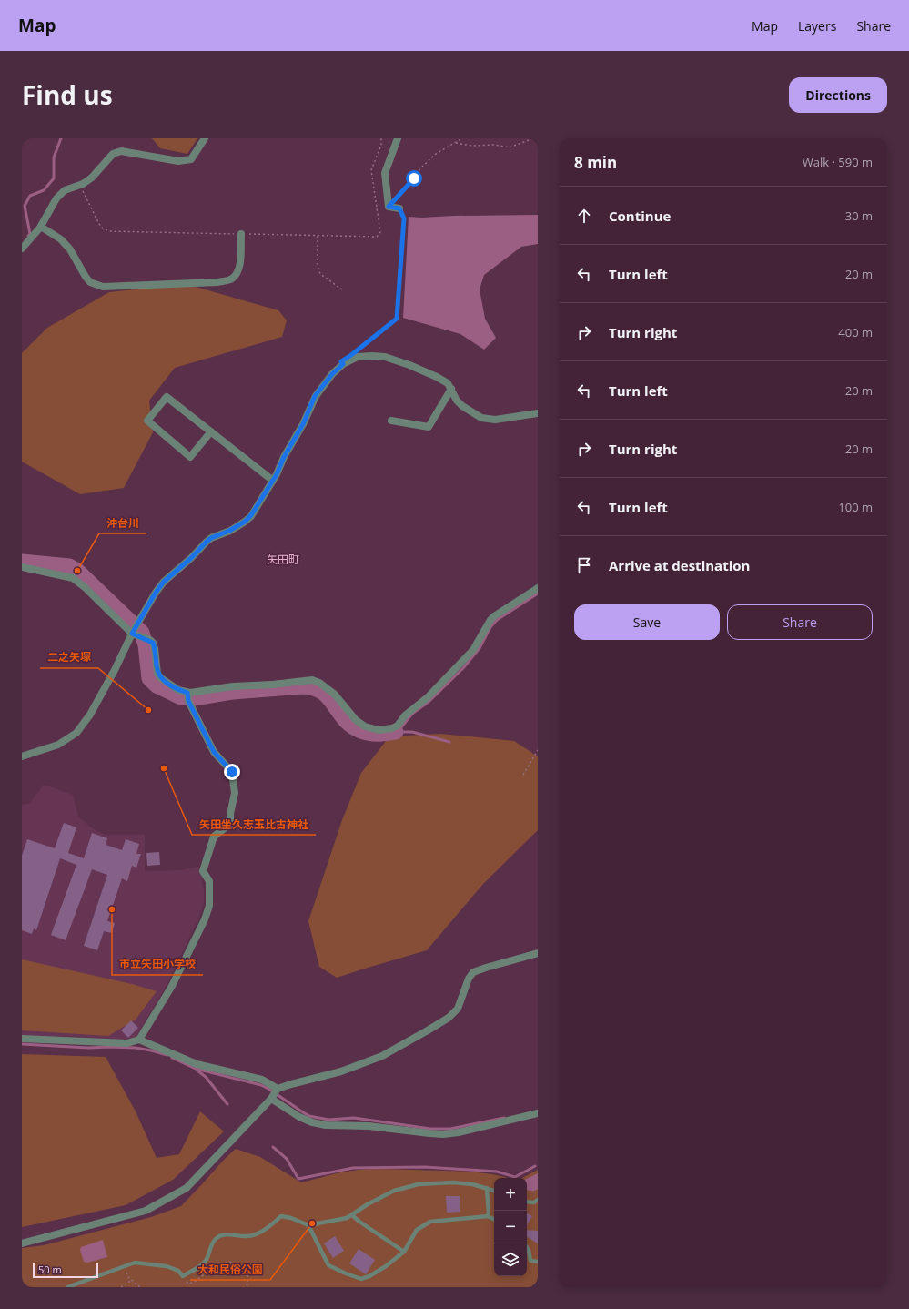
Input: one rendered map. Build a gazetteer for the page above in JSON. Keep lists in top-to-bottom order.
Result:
{
  "districts": ["矢田町"],
  "places": [
    "沖台川",
    "二之矢塚",
    "矢田坐久志玉比古神社",
    "市立矢田小学校",
    "大和民俗公園"
  ],
  "scale_bar": "50 m",
  "page": {
    "header": "Map",
    "nav": ["Map", "Layers", "Share"],
    "title": "Find us",
    "buttons": [
      "Directions",
      ["Save", "Share"]
    ],
    "heading": ["8 min", "Walk · 590 m"],
    "list": [
      ["Continue", "30 m"],
      ["Turn left", "20 m"],
      ["Turn right", "400 m"],
      ["Turn left", "20 m"],
      ["Turn right", "20 m"],
      ["Turn left", "100 m"],
      "Arrive at destination"
    ],
    "map_buttons": ["+", "−"],
    "scale": "50 m"
  }
}
